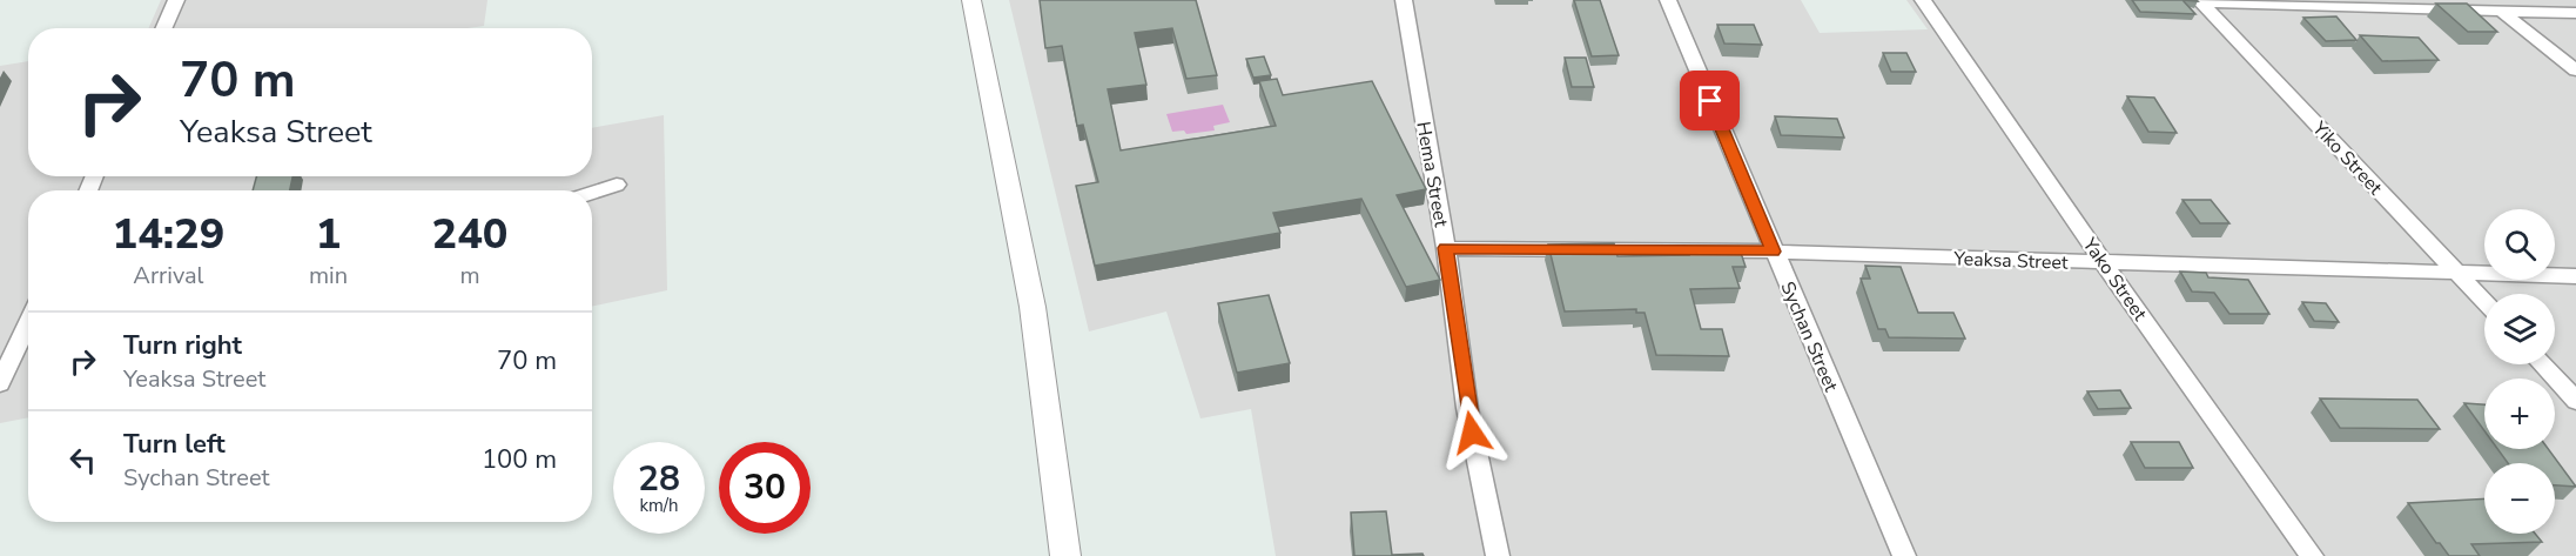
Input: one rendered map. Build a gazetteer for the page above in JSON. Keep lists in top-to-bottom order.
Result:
{
  "streets": {
    "street": [
      "Yiko Street",
      "Hema Street",
      "Yeaksa Street",
      "Yako Street",
      "Sychan Street"
    ]
  },
  "crossings": [
    ["Yiko Street", "Yeaksa Street"],
    ["Hema Street", "Yeaksa Street"],
    ["Yeaksa Street", "Yako Street"],
    ["Yeaksa Street", "Sychan Street"]
  ],
  "page": {
    "turn": ["70 m", "Yeaksa Street"],
    "eta": [
      "14:29",
      "Arrival",
      "1",
      "min",
      "240",
      "m"
    ],
    "map_buttons": ["+", "−"],
    "list": [
      {
        "name": "Turn right",
        "note": "Yeaksa Street",
        "value": "70 m"
      },
      {
        "name": "Turn left",
        "note": "Sychan Street",
        "value": "100 m"
      }
    ],
    "speed": "28 km/h",
    "limit": "30"
  }
}
